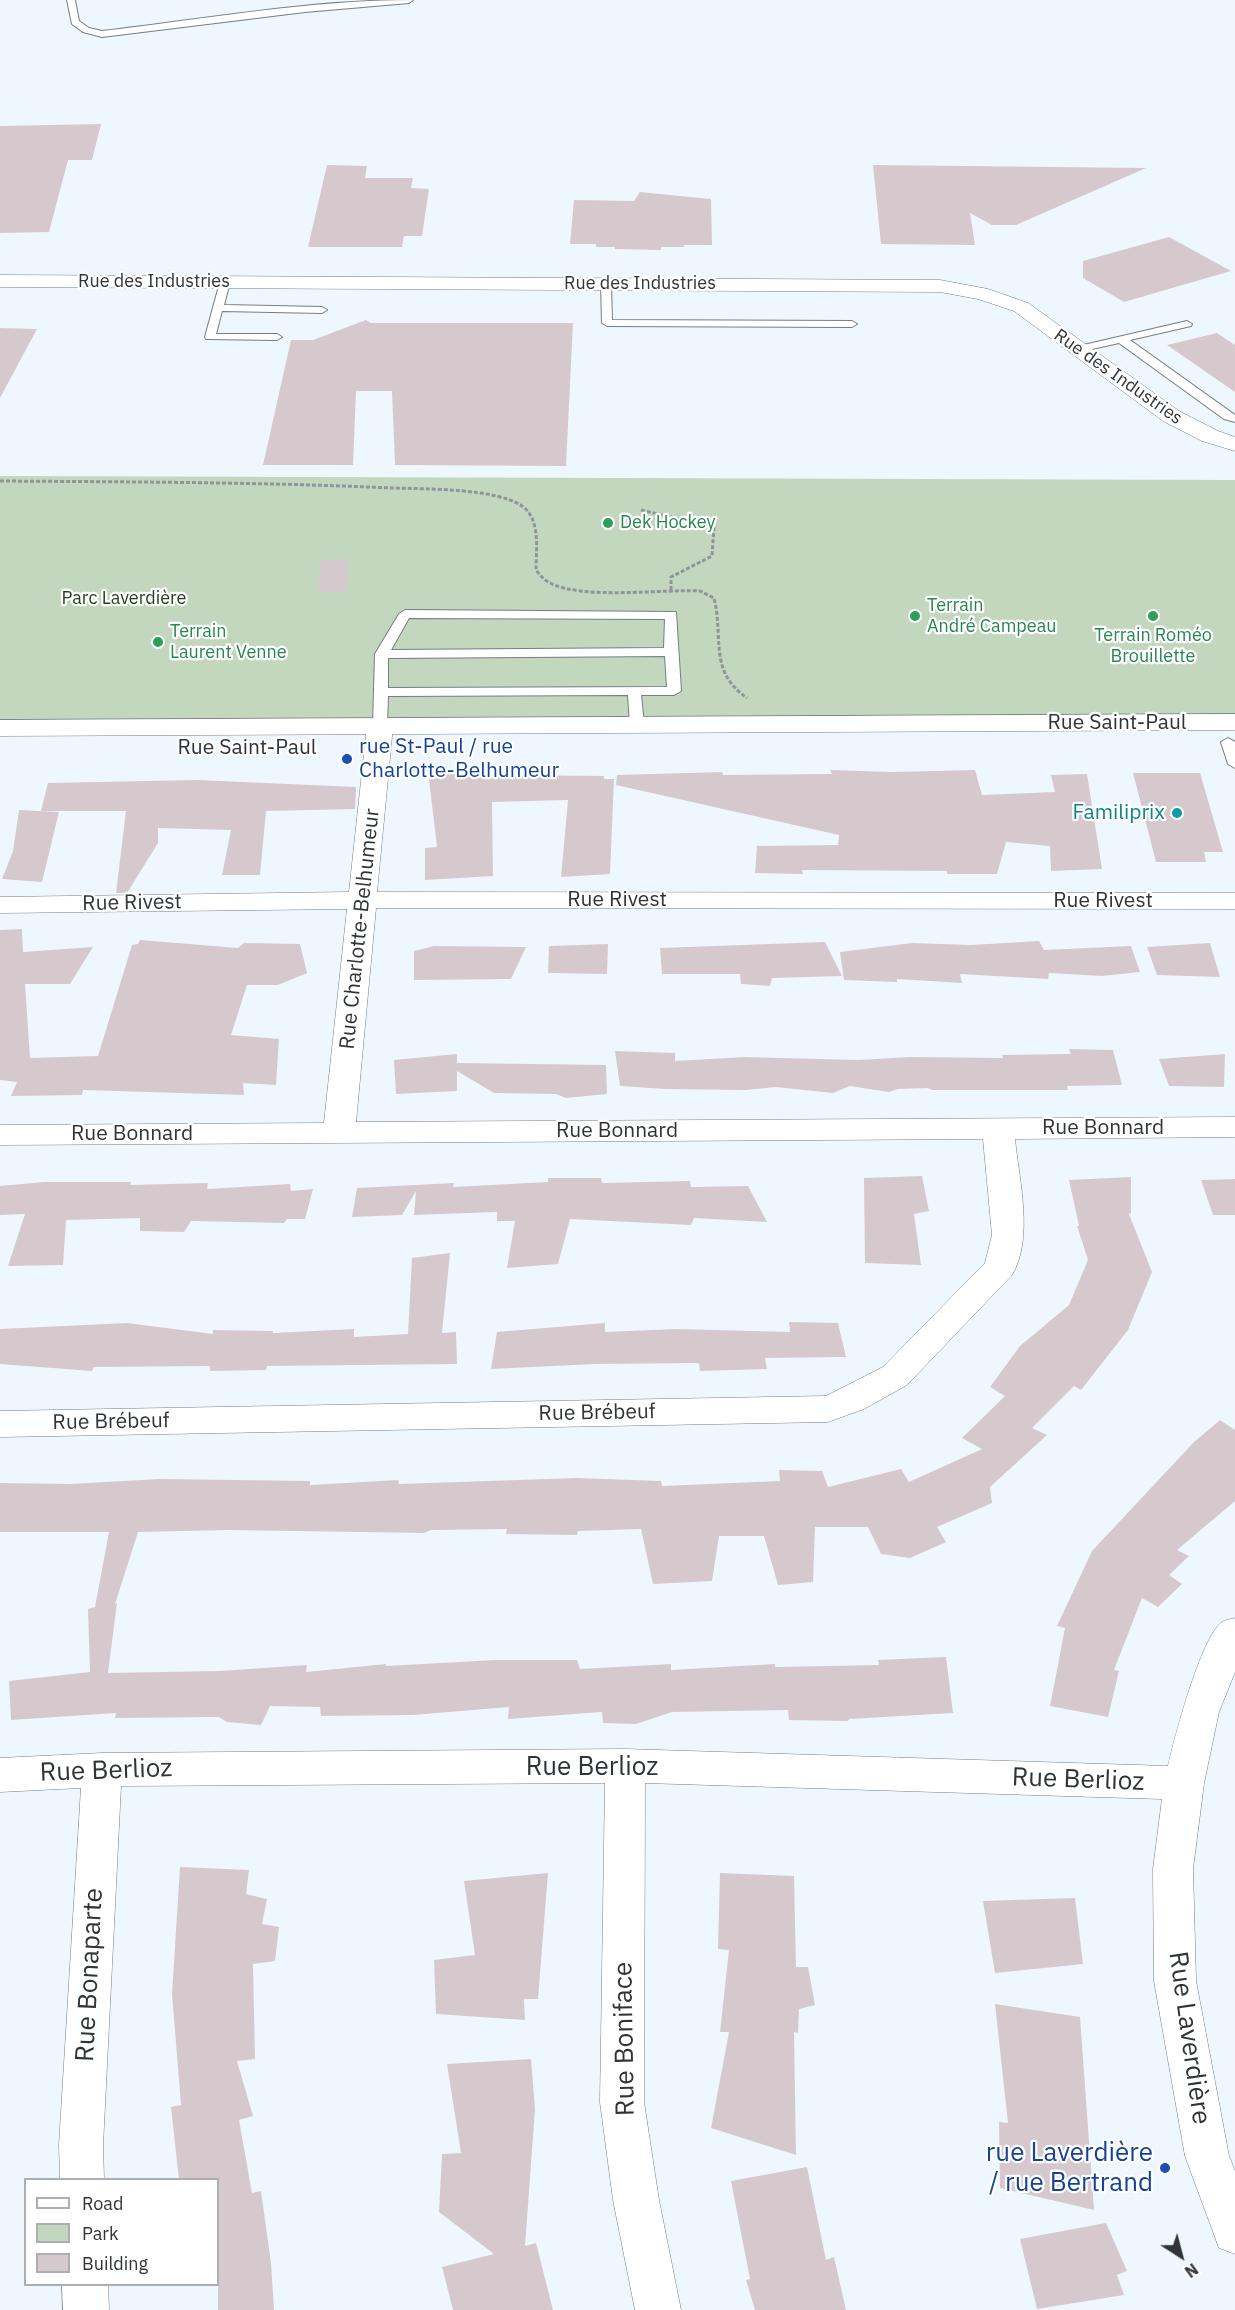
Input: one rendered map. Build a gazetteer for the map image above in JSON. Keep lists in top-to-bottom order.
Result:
{
  "streets": {
    "street": [
      "Rue des Industries",
      "Rue Saint-Paul",
      "Rue Rivest",
      "Rue Charlotte-Belhumeur",
      "Rue Bonnard",
      "Rue Brébeuf",
      "Rue Berlioz",
      "Rue Bonaparte",
      "Rue Laverdière",
      "Rue Boniface"
    ]
  },
  "crossings": [
    ["Rue Saint-Paul", "Rue Charlotte-Belhumeur"],
    ["Rue Rivest", "Rue Charlotte-Belhumeur"],
    ["Rue Charlotte-Belhumeur", "Rue Bonnard"],
    ["Rue Bonnard", "Rue Brébeuf"],
    ["Rue Berlioz", "Rue Bonaparte"],
    ["Rue Berlioz", "Rue Laverdière"],
    ["Rue Berlioz", "Rue Boniface"]
  ],
  "parks": ["Parc Laverdière"],
  "places": [
    "Dek Hockey",
    "Terrain André Campeau",
    "Terrain Roméo Brouillette",
    "Terrain Laurent Venne",
    "rue St-Paul / rue Charlotte-Belhumeur",
    "Familiprix",
    "rue Laverdière / rue Bertrand"
  ],
  "legend": ["Road", "Park", "Building"],
  "north": "bottom right"
}
